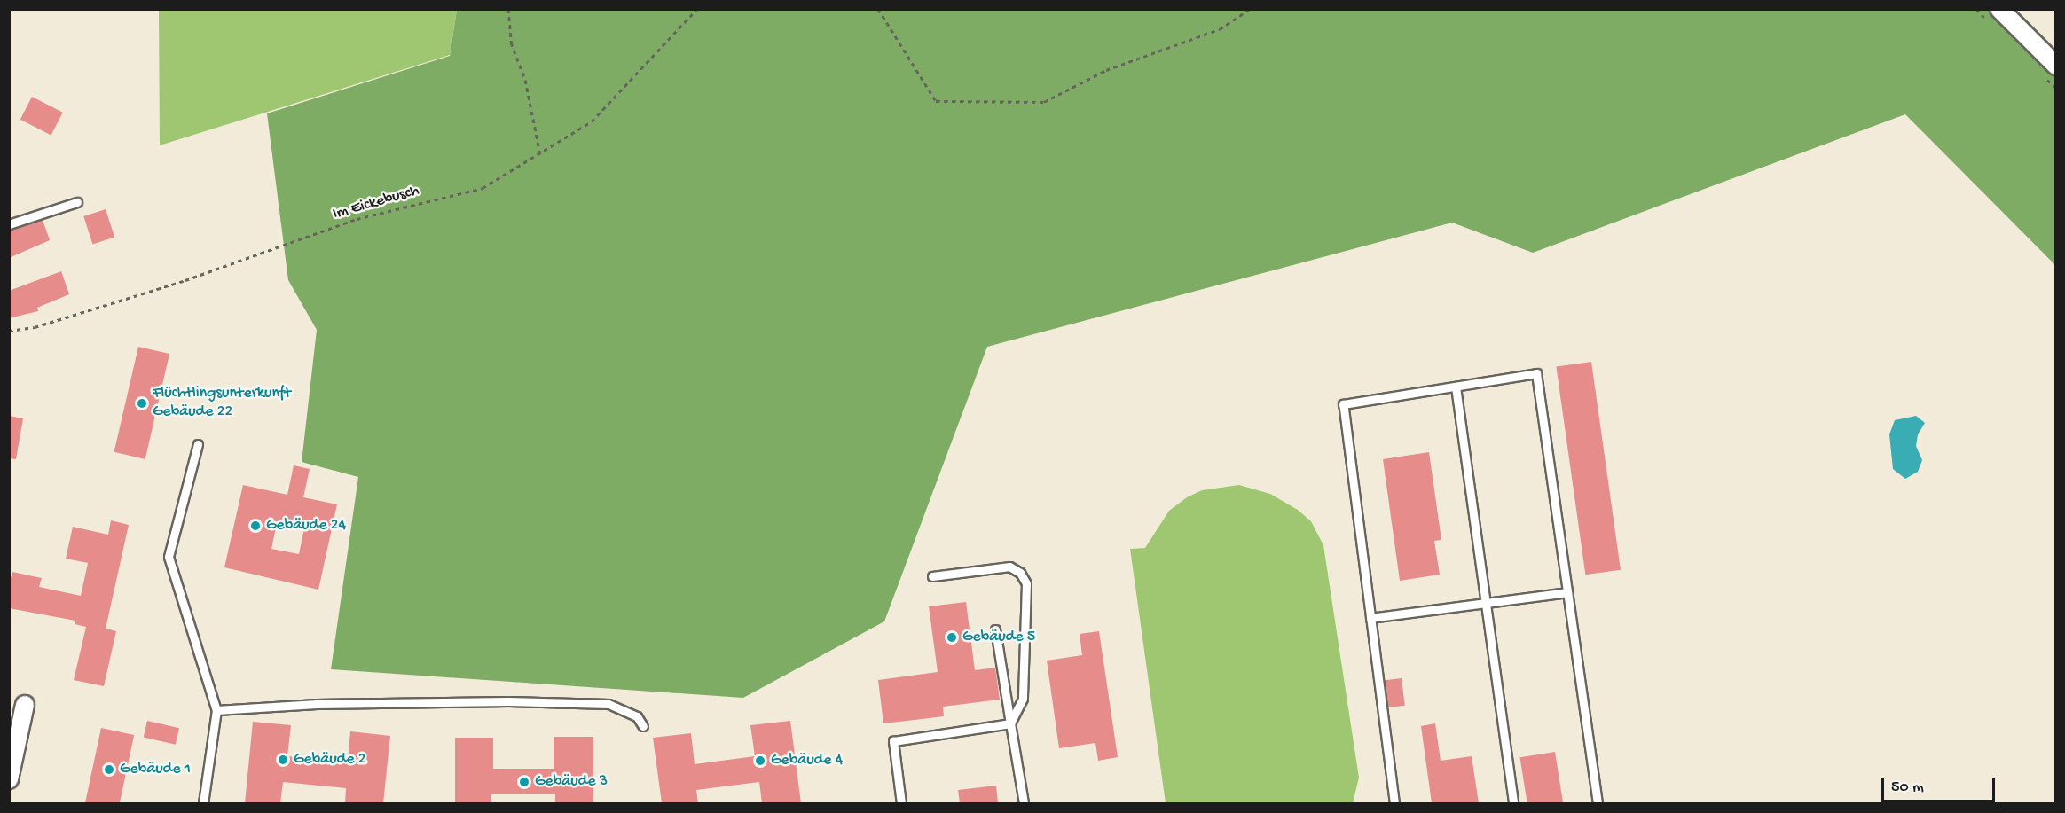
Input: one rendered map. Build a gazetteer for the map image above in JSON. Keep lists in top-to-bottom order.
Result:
{
  "streets": {
    "path": ["Im Eickebusch"]
  },
  "places": [
    "Flüchtlingsunterkunft Gebäude 22",
    "Gebäude 24",
    "Gebäude 5",
    "Gebäude 2",
    "Gebäude 4",
    "Gebäude 1",
    "Gebäude 3"
  ],
  "scale_bar": "50 m"
}
